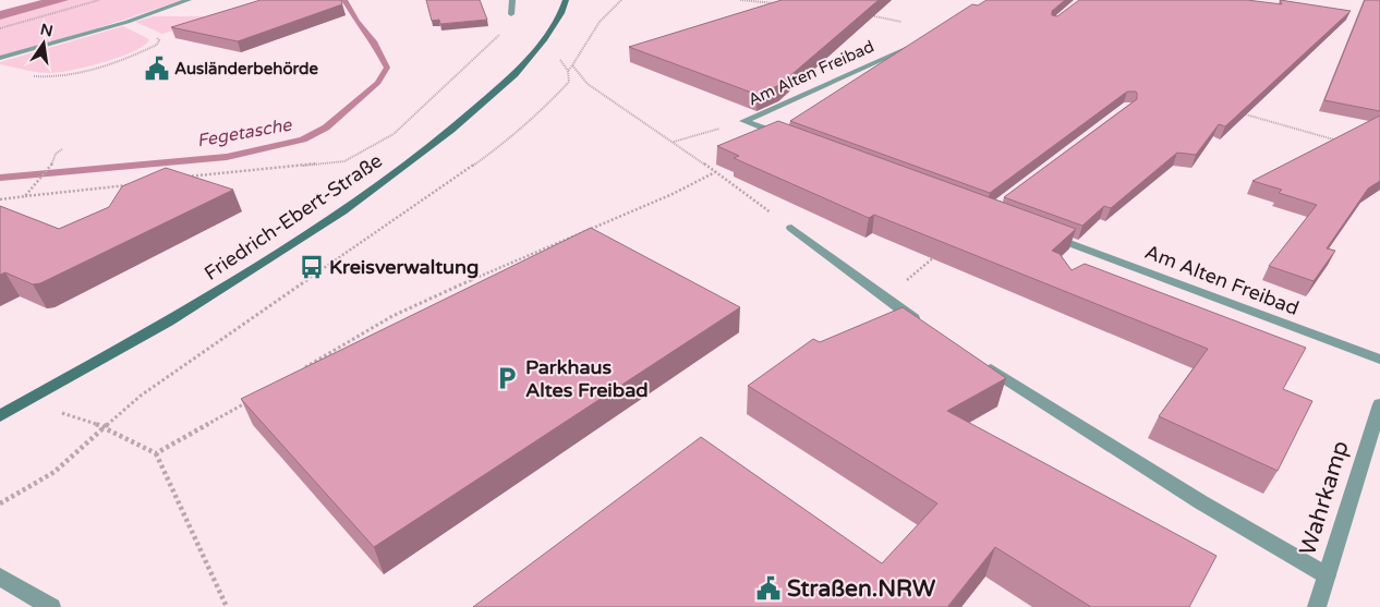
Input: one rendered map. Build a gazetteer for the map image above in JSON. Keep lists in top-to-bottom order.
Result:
{
  "streets": {
    "street": ["Am Alten Freibad", "Friedrich-Ebert-Straße", "Wahrkamp"]
  },
  "water": ["Fegetasche"],
  "places": {
    "public building": ["Ausländerbehörde", "Straßen.NRW"],
    "bus stop": ["Kreisverwaltung"],
    "parking": ["Parkhaus Altes Freibad"]
  },
  "north": "top"
}
